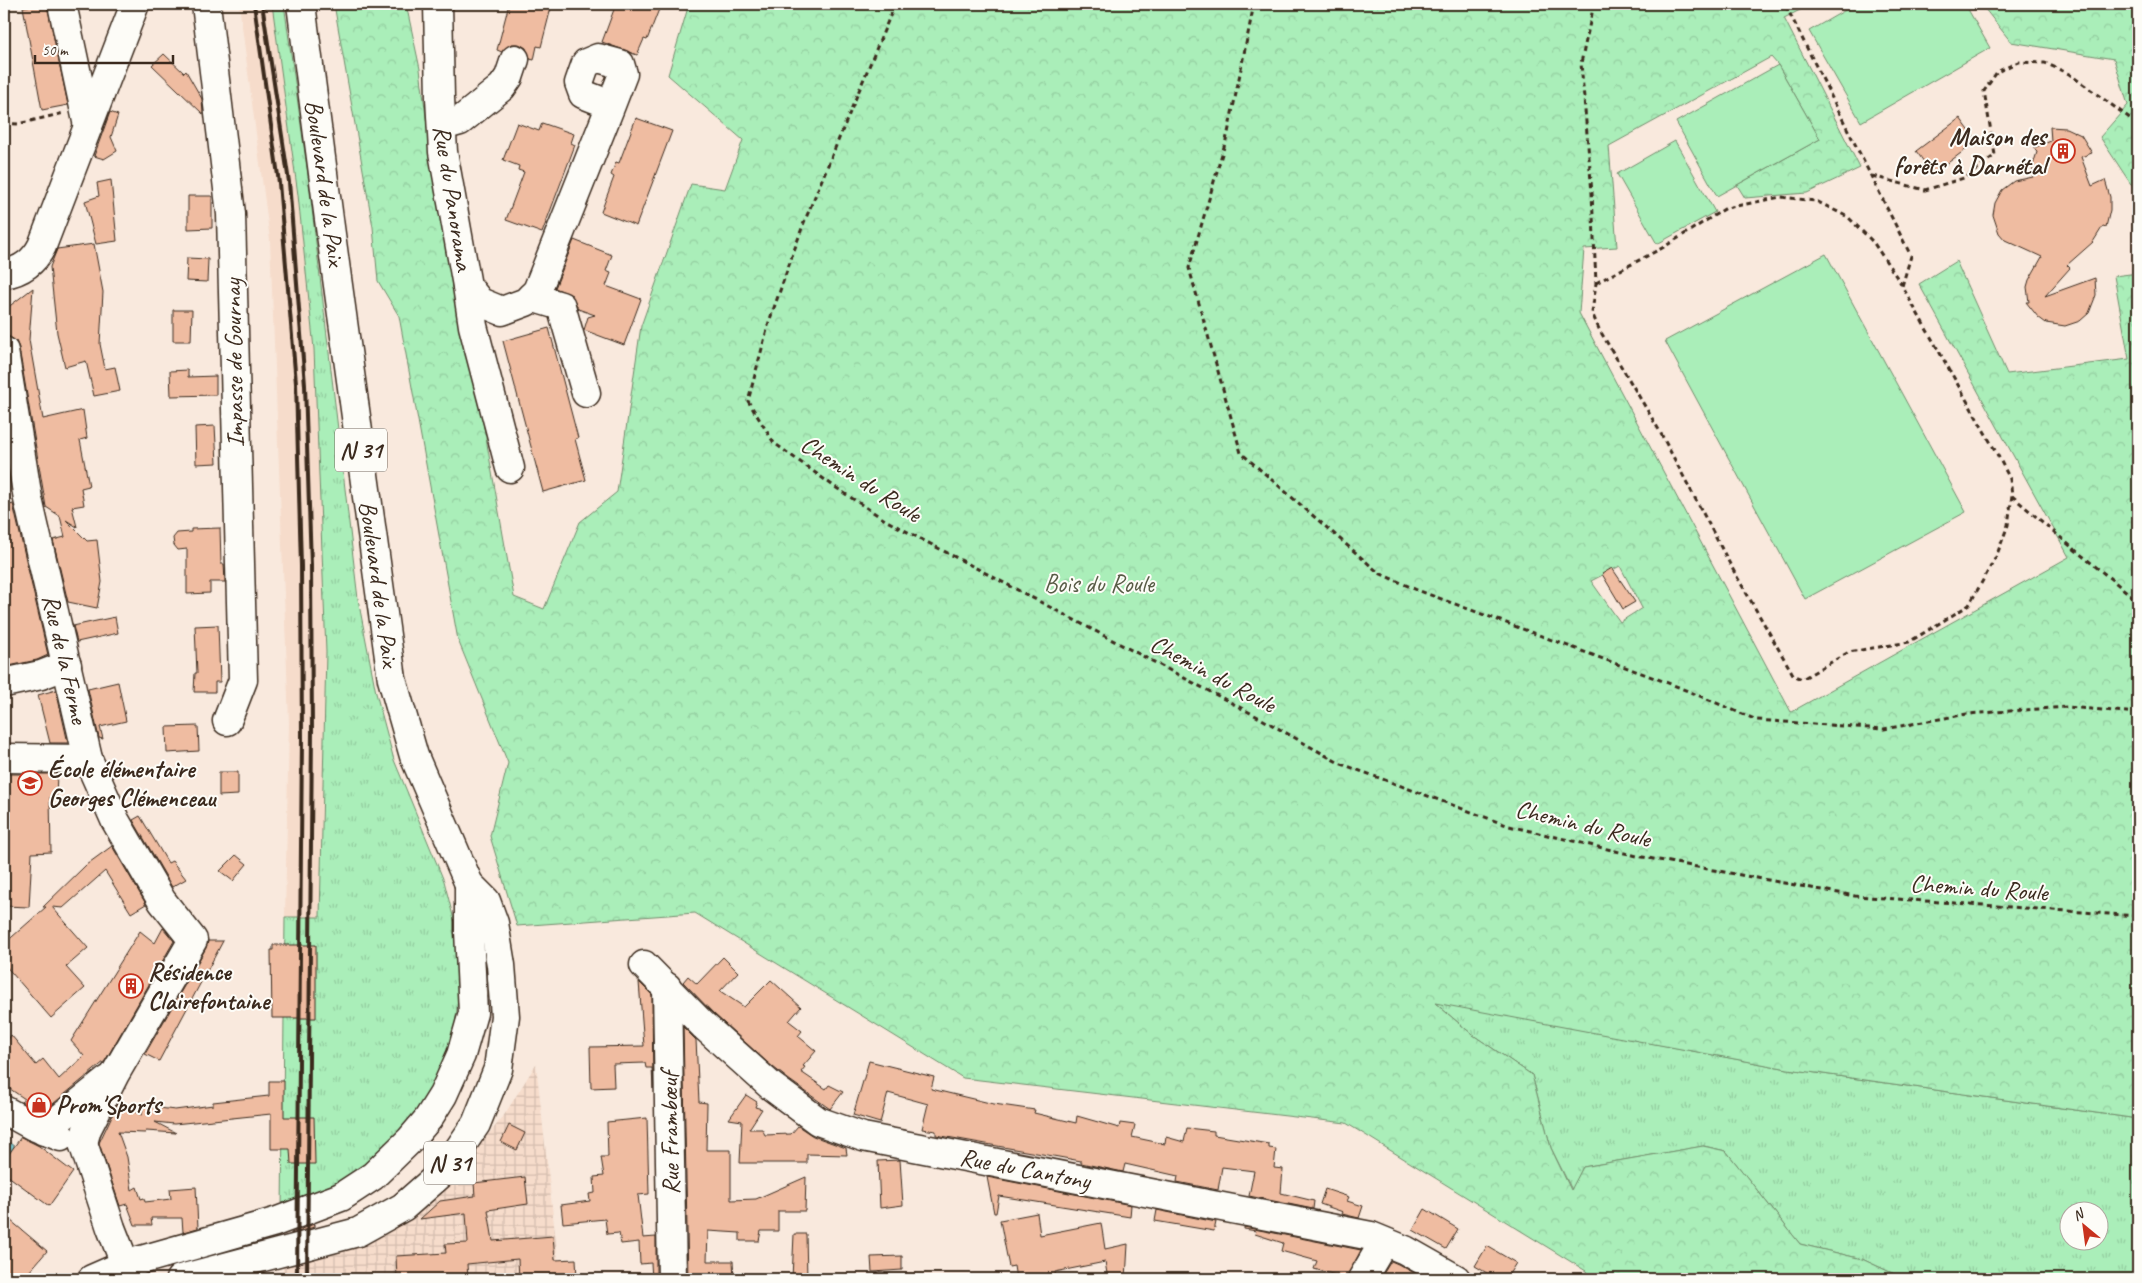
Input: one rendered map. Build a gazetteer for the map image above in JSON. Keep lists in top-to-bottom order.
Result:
{
  "streets": {
    "street": [
      "Boulevard de la Paix",
      "Rue du Panorama",
      "Impasse de Gournay",
      "N 31",
      "Rue de la Ferme",
      "Rue Frambœuf",
      "Rue du Cantony"
    ],
    "path": ["Chemin du Roule"]
  },
  "crossings": [
    ["Rue Frambœuf", "Rue du Cantony"]
  ],
  "parks": ["Bois du Roule"],
  "places": {
    "building": ["Maison des forêts à Darnétal", "Résidence Clairefontaine"],
    "school or university": ["École élémentaire Georges Clémenceau"],
    "shop": ["Prom'Sports"]
  },
  "scale_bar": "50 m",
  "north": "top left"
}
